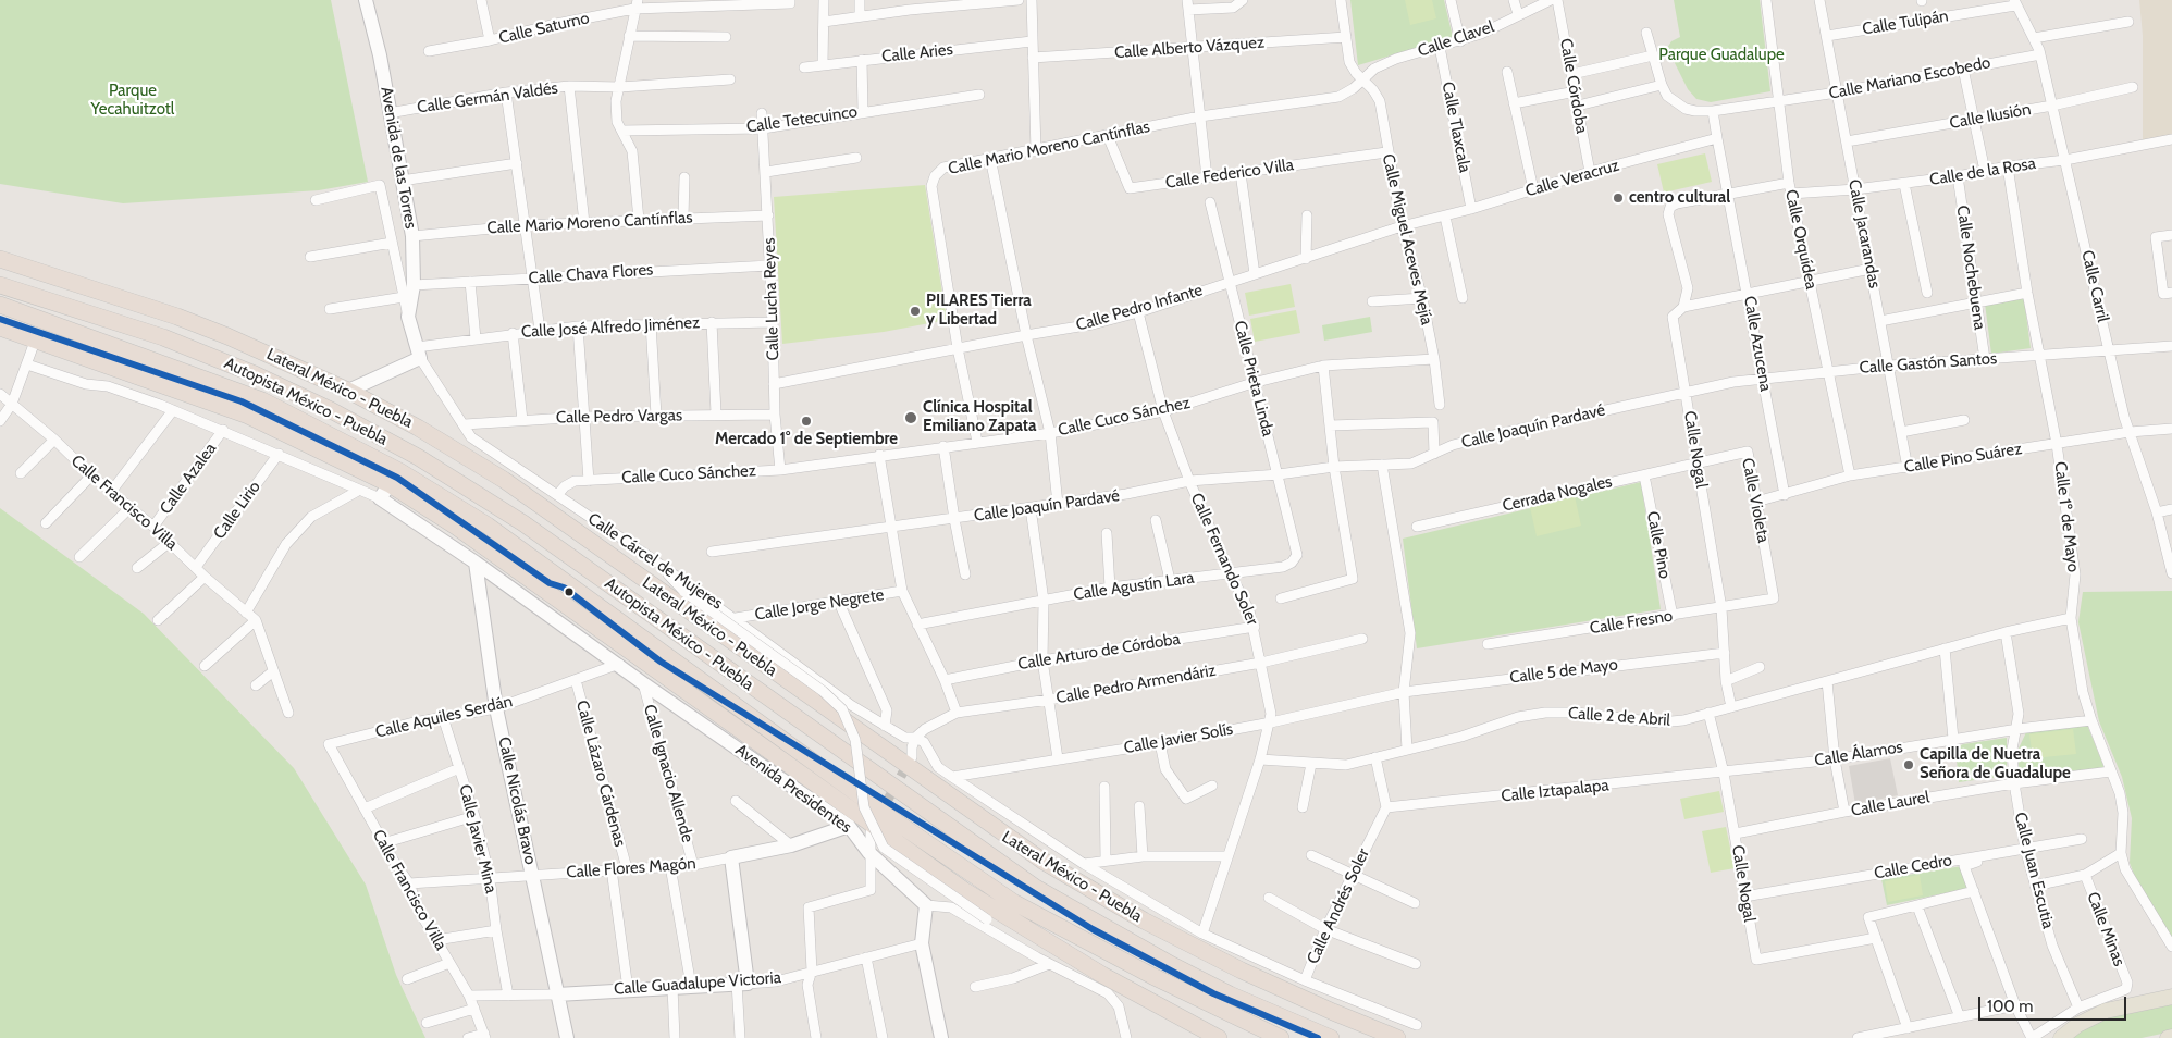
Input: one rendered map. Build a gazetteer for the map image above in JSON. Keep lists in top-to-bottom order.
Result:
{
  "streets": {
    "highway": ["Lateral México - Puebla", "Autopista México - Puebla"],
    "main road": [
      "Avenida de las Torres",
      "Avenida Presidentes",
      "Calle Nicolás Bravo",
      "Calle Flores Magón",
      "Calle Guadalupe Victoria"
    ],
    "street": [
      "Calle Tulipán",
      "Calle Saturno",
      "Calle Clavel",
      "Calle Alberto Vázquez",
      "Calle Aries",
      "Calle Mariano Escobedo",
      "Calle Córdoba",
      "Calle Germán Valdés",
      "Calle Ilusión",
      "Calle Tetecuinco",
      "Calle Tlaxcala",
      "Calle Mario Moreno Cantínflas",
      "Calle de la Rosa",
      "Calle Federico Villa",
      "Calle Veracruz",
      "Calle Jacarandas",
      "Calle Miguel Aceves Mejía",
      "Calle Orquídea",
      "Calle Nochebuena",
      "Calle Chava Flores",
      "Calle Carril",
      "Calle Lucha Reyes",
      "Calle Pedro Infante",
      "Calle José Alfredo Jiménez",
      "Calle Azucena",
      "Calle Gastón Santos",
      "Calle Prieta Linda",
      "Calle Pedro Vargas",
      "Calle Cuco Sánchez",
      "Calle Joaquín Pardavé",
      "Calle Nogal",
      "Calle Pino Suárez",
      "Calle Azalea",
      "Cerrada Nogales",
      "Calle Violeta",
      "Calle Francisco Villa",
      "Calle Lirio",
      "Calle 1º de Mayo",
      "Calle Pino",
      "Calle Fernando Soler",
      "Calle Cárcel de Mujeres",
      "Calle Agustín Lara",
      "Calle Jorge Negrete",
      "Calle Fresno",
      "Calle Arturo de Córdoba",
      "Calle 5 de Mayo",
      "Calle Pedro Armendáriz",
      "Calle Aquiles Serdán",
      "Calle 2 de Abril",
      "Calle Javier Solís",
      "Calle Álamos",
      "Calle Lázaro Cárdenas",
      "Calle Ignacio Allende",
      "Calle Iztapalapa",
      "Calle Laurel",
      "Calle Javier Mina",
      "Calle Cedro",
      "Calle Juan Escutia",
      "Calle Andrés Soler",
      "Calle Minas"
    ]
  },
  "crossings": [
    ["Calle Tulipán", "Calle Jacarandas"],
    ["Calle Tulipán", "Calle Carril"],
    ["Calle Clavel", "Calle Tlaxcala"],
    ["Calle Clavel", "Calle Mario Moreno Cantínflas"],
    ["Calle Clavel", "Calle Miguel Aceves Mejía"],
    ["Calle Alberto Vázquez", "Calle Miguel Aceves Mejía"],
    ["Calle Mariano Escobedo", "Calle Jacarandas"],
    ["Calle Mariano Escobedo", "Calle Orquídea"],
    ["Calle Mariano Escobedo", "Calle Carril"],
    ["Calle Córdoba", "Calle Veracruz"],
    ["Calle Germán Valdés", "Avenida de las Torres"],
    ["Calle Ilusión", "Calle Jacarandas"],
    ["Calle Ilusión", "Calle Carril"],
    ["Calle Tetecuinco", "Calle Lucha Reyes"],
    ["Calle Tlaxcala", "Calle Veracruz"],
    ["Calle Mario Moreno Cantínflas", "Avenida de las Torres"],
    ["Calle Mario Moreno Cantínflas", "Calle Federico Villa"],
    ["Calle Mario Moreno Cantínflas", "Calle Miguel Aceves Mejía"],
    ["Calle Mario Moreno Cantínflas", "Calle Lucha Reyes"],
    ["Calle Mario Moreno Cantínflas", "Calle Pedro Infante"],
    ["Calle Mario Moreno Cantínflas", "Calle Cuco Sánchez"],
    ["Avenida de las Torres", "Calle Chava Flores"],
    ["Avenida de las Torres", "Calle José Alfredo Jiménez"],
    ["Avenida de las Torres", "Calle Cárcel de Mujeres"],
    ["Calle de la Rosa", "Calle Jacarandas"],
    ["Calle de la Rosa", "Calle Orquídea"],
    ["Calle de la Rosa", "Calle Nochebuena"],
    ["Calle de la Rosa", "Calle Carril"],
    ["Calle de la Rosa", "Calle 1º de Mayo"],
    ["Calle Federico Villa", "Calle Miguel Aceves Mejía"],
    ["Calle Veracruz", "Calle Miguel Aceves Mejía"],
    ["Calle Veracruz", "Calle Pedro Infante"],
    ["Calle Veracruz", "Calle Azucena"],
    ["Calle Jacarandas", "Calle Gastón Santos"],
    ["Calle Jacarandas", "Calle Pino Suárez"],
    ["Calle Miguel Aceves Mejía", "Calle Pedro Infante"],
    ["Calle Miguel Aceves Mejía", "Calle Cuco Sánchez"],
    ["Calle Orquídea", "Calle Gastón Santos"],
    ["Calle Orquídea", "Calle Pino Suárez"],
    ["Calle Nochebuena", "Calle Gastón Santos"],
    ["Calle Chava Flores", "Calle Lucha Reyes"],
    ["Calle Carril", "Calle Gastón Santos"],
    ["Calle Carril", "Calle Pino Suárez"],
    ["Calle Lucha Reyes", "Calle Pedro Infante"],
    ["Calle Lucha Reyes", "Calle José Alfredo Jiménez"],
    ["Calle Lucha Reyes", "Calle Pedro Vargas"],
    ["Calle Lucha Reyes", "Calle Cuco Sánchez"],
    ["Calle Pedro Infante", "Calle Prieta Linda"],
    ["Calle Pedro Infante", "Calle Fernando Soler"],
    ["Calle José Alfredo Jiménez", "Calle Cárcel de Mujeres"],
    ["Calle Azucena", "Calle Gastón Santos"],
    ["Calle Azucena", "Calle Nogal"],
    ["Calle Azucena", "Calle Pino Suárez"],
    ["Calle Gastón Santos", "Calle Joaquín Pardavé"],
    ["Calle Gastón Santos", "Calle Nogal"],
    ["Calle Gastón Santos", "Calle 1º de Mayo"],
    ["Calle Prieta Linda", "Calle Cuco Sánchez"],
    ["Calle Prieta Linda", "Calle Joaquín Pardavé"],
    ["Calle Prieta Linda", "Calle Agustín Lara"],
    ["Calle Pedro Vargas", "Calle Cárcel de Mujeres"],
    ["Calle Cuco Sánchez", "Calle Fernando Soler"],
    ["Calle Cuco Sánchez", "Calle Cárcel de Mujeres"],
    ["Calle Joaquín Pardavé", "Calle Nogal"],
    ["Calle Joaquín Pardavé", "Calle Fernando Soler"],
    ["Calle Joaquín Pardavé", "Calle Agustín Lara"],
    ["Calle Nogal", "Cerrada Nogales"],
    ["Calle Nogal", "Calle Violeta"],
    ["Calle Nogal", "Calle Fresno"],
    ["Calle Nogal", "Calle 5 de Mayo"],
    ["Calle Nogal", "Calle 2 de Abril"],
    ["Calle Nogal", "Calle Álamos"],
    ["Calle Nogal", "Calle Iztapalapa"],
    ["Calle Nogal", "Calle Laurel"],
    ["Calle Nogal", "Calle Cedro"],
    ["Calle Pino Suárez", "Calle Violeta"],
    ["Calle Pino Suárez", "Calle 1º de Mayo"],
    ["Calle Azalea", "Calle Francisco Villa"],
    ["Cerrada Nogales", "Calle Violeta"],
    ["Cerrada Nogales", "Calle Pino"],
    ["Calle Violeta", "Calle Fresno"],
    ["Calle Francisco Villa", "Calle Lirio"],
    ["Calle Francisco Villa", "Calle Aquiles Serdán"],
    ["Calle Francisco Villa", "Calle Flores Magón"],
    ["Calle Francisco Villa", "Calle Guadalupe Victoria"],
    ["Calle 1º de Mayo", "Calle 2 de Abril"],
    ["Calle 1º de Mayo", "Calle Álamos"],
    ["Calle 1º de Mayo", "Calle Laurel"],
    ["Calle Pino", "Calle Fresno"],
    ["Calle Fernando Soler", "Calle Agustín Lara"],
    ["Calle Fernando Soler", "Calle Arturo de Córdoba"],
    ["Calle Fernando Soler", "Calle Pedro Armendáriz"],
    ["Calle Fernando Soler", "Calle 2 de Abril"],
    ["Calle Fernando Soler", "Calle Javier Solís"],
    ["Calle Fernando Soler", "Calle Andrés Soler"],
    ["Calle Cárcel de Mujeres", "Calle Jorge Negrete"],
    ["Calle Cárcel de Mujeres", "Calle Pedro Armendáriz"],
    ["Calle Cárcel de Mujeres", "Calle Andrés Soler"],
    ["Calle 5 de Mayo", "Calle Javier Solís"],
    ["Calle Pedro Armendáriz", "Calle Andrés Soler"],
    ["Calle Aquiles Serdán", "Calle Lázaro Cárdenas"],
    ["Calle Aquiles Serdán", "Avenida Presidentes"],
    ["Calle Aquiles Serdán", "Calle Nicolás Bravo"],
    ["Calle Aquiles Serdán", "Calle Javier Mina"],
    ["Calle 2 de Abril", "Calle Juan Escutia"],
    ["Calle Javier Solís", "Calle Andrés Soler"],
    ["Calle Álamos", "Calle Iztapalapa"],
    ["Calle Álamos", "Calle Juan Escutia"],
    ["Calle Lázaro Cárdenas", "Calle Flores Magón"],
    ["Calle Lázaro Cárdenas", "Calle Guadalupe Victoria"],
    ["Calle Ignacio Allende", "Avenida Presidentes"],
    ["Calle Ignacio Allende", "Calle Flores Magón"],
    ["Calle Ignacio Allende", "Calle Guadalupe Victoria"],
    ["Avenida Presidentes", "Calle Nicolás Bravo"],
    ["Avenida Presidentes", "Calle Flores Magón"],
    ["Calle Iztapalapa", "Calle Andrés Soler"],
    ["Calle Nicolás Bravo", "Calle Flores Magón"],
    ["Calle Nicolás Bravo", "Calle Guadalupe Victoria"],
    ["Calle Laurel", "Calle Juan Escutia"],
    ["Calle Javier Mina", "Calle Flores Magón"],
    ["Calle Javier Mina", "Calle Guadalupe Victoria"],
    ["Calle Cedro", "Calle Juan Escutia"],
    ["Calle Juan Escutia", "Calle Minas"]
  ],
  "parks": ["Parque Guadalupe", "Parque Yecahuitzotl"],
  "places": [
    "centro cultural",
    "PILARES Tierra y Libertad",
    "Clínica Hospital Emiliano Zapata",
    "Mercado 1° de Septiembre",
    "Capilla de Nuetra Señora de Guadalupe"
  ],
  "scale_bar": "100 m"
}
